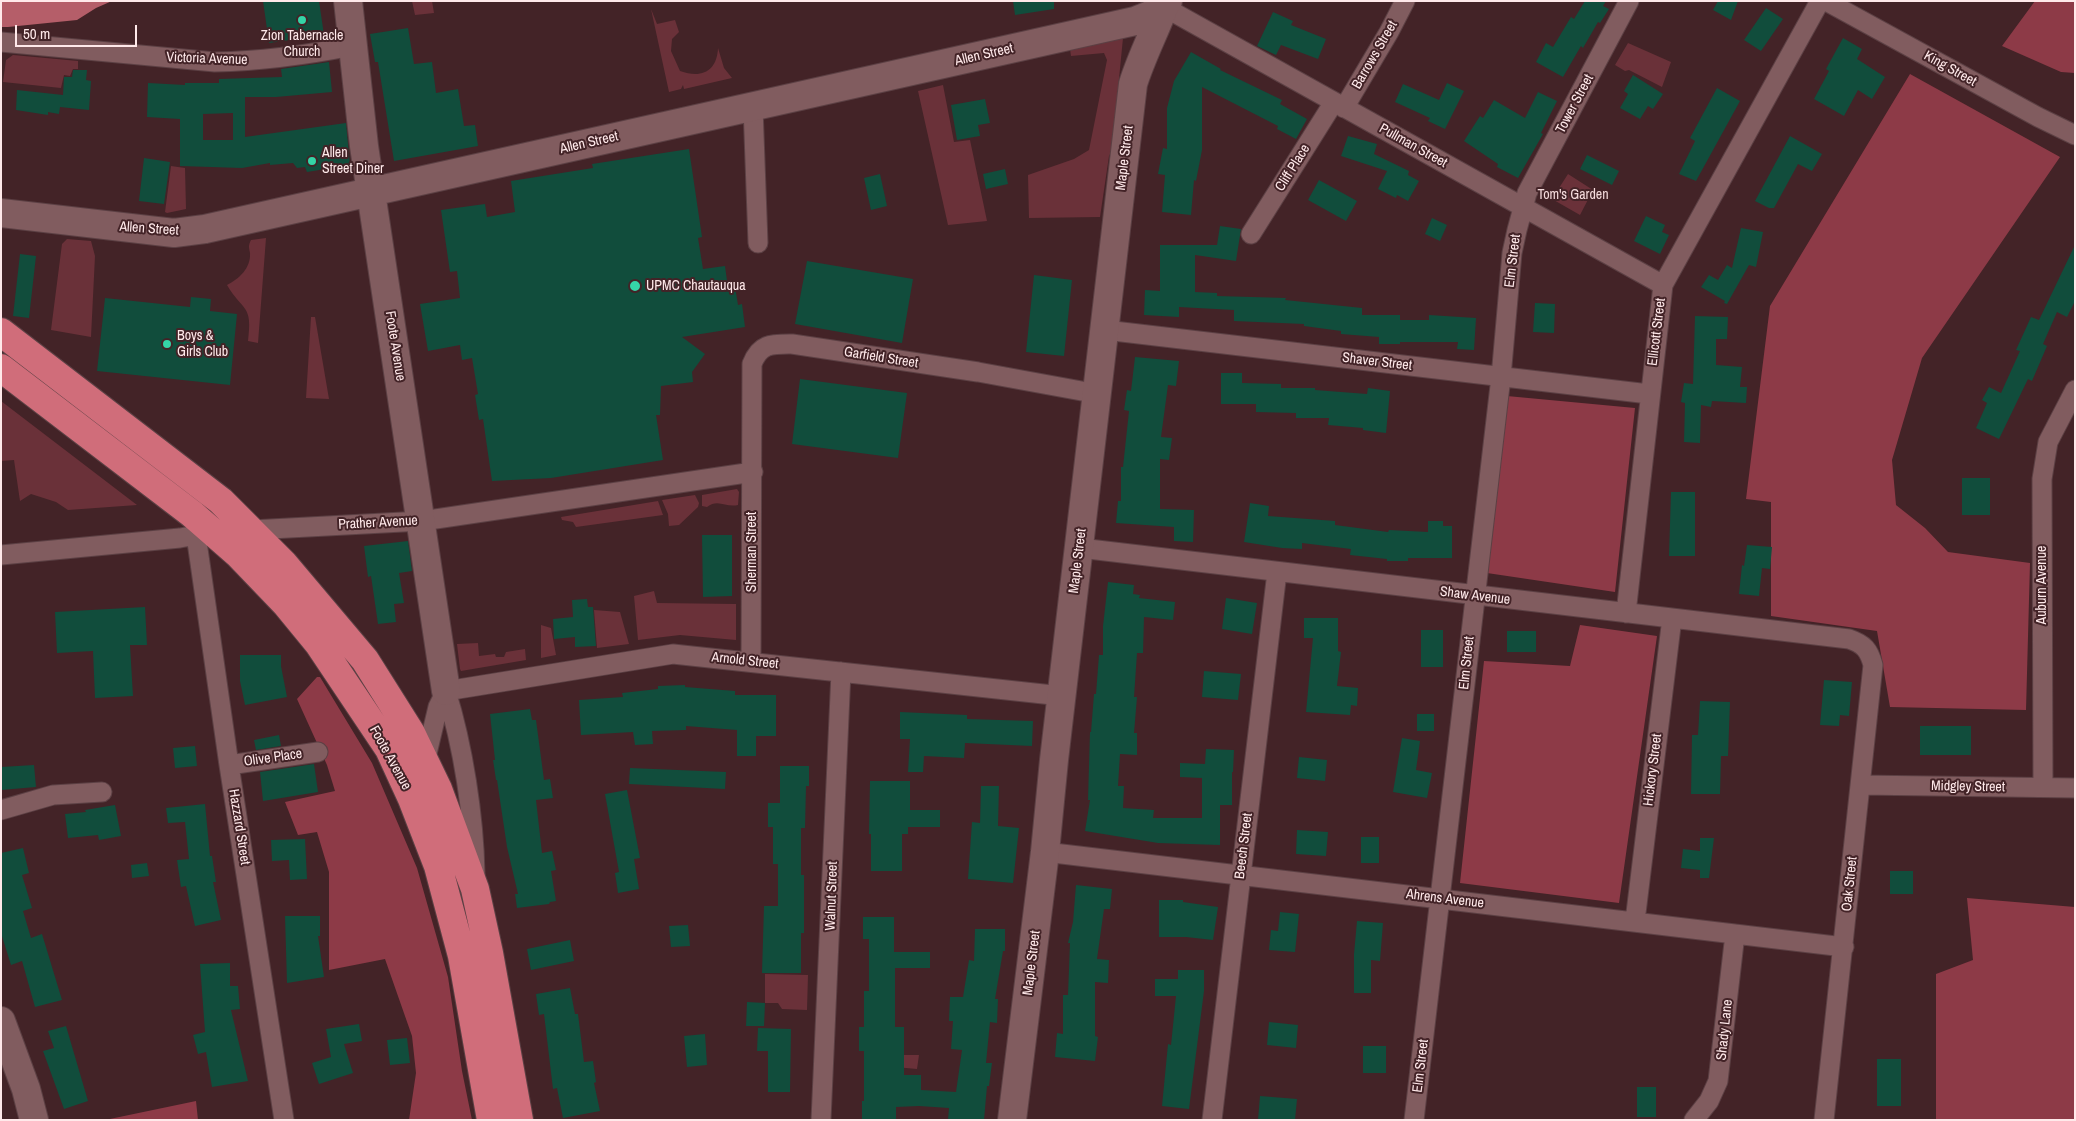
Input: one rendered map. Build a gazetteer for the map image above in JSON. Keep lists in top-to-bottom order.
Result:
{
  "streets": {
    "highway": ["Foote Avenue"],
    "street": [
      "Allen Street",
      "Barrows Street",
      "Victoria Avenue",
      "King Street",
      "Tower Street",
      "Pullman Street",
      "Maple Street",
      "Cliff Place",
      "Elm Street",
      "Ellicott Street",
      "Garfield Street",
      "Shaver Street",
      "Prather Avenue",
      "Sherman Street",
      "Auburn Avenue",
      "Shaw Avenue",
      "Arnold Street",
      "Olive Place",
      "Hickory Street",
      "Midgley Street",
      "Hazzard Street",
      "Beech Street",
      "Oak Street",
      "Walnut Street",
      "Ahrens Avenue",
      "Shady Lane"
    ]
  },
  "crossings": [
    ["Allen Street", "Pullman Street"],
    ["Allen Street", "Maple Street"],
    ["Allen Street", "Foote Avenue"],
    ["Barrows Street", "Pullman Street"],
    ["Barrows Street", "Cliff Place"],
    ["Victoria Avenue", "Foote Avenue"],
    ["Tower Street", "Pullman Street"],
    ["Tower Street", "Elm Street"],
    ["Pullman Street", "Maple Street"],
    ["Pullman Street", "Cliff Place"],
    ["Pullman Street", "Elm Street"],
    ["Pullman Street", "Ellicott Street"],
    ["Maple Street", "Garfield Street"],
    ["Maple Street", "Shaver Street"],
    ["Maple Street", "Shaw Avenue"],
    ["Maple Street", "Arnold Street"],
    ["Maple Street", "Ahrens Avenue"],
    ["Elm Street", "Shaver Street"],
    ["Elm Street", "Shaw Avenue"],
    ["Elm Street", "Ahrens Avenue"],
    ["Ellicott Street", "Shaver Street"],
    ["Ellicott Street", "Shaw Avenue"],
    ["Foote Avenue", "Prather Avenue"],
    ["Foote Avenue", "Arnold Street"],
    ["Foote Avenue", "Hazzard Street"],
    ["Garfield Street", "Sherman Street"],
    ["Prather Avenue", "Sherman Street"],
    ["Prather Avenue", "Hazzard Street"],
    ["Sherman Street", "Arnold Street"],
    ["Auburn Avenue", "Midgley Street"],
    ["Shaw Avenue", "Hickory Street"],
    ["Shaw Avenue", "Beech Street"],
    ["Shaw Avenue", "Oak Street"],
    ["Arnold Street", "Walnut Street"],
    ["Olive Place", "Hazzard Street"],
    ["Hickory Street", "Ahrens Avenue"],
    ["Midgley Street", "Oak Street"],
    ["Beech Street", "Ahrens Avenue"],
    ["Oak Street", "Ahrens Avenue"],
    ["Ahrens Avenue", "Shady Lane"]
  ],
  "parks": ["Tom's Garden"],
  "places": [
    "Zion Tabernacle Church",
    "Allen Street Diner",
    "UPMC Chautauqua",
    "Boys & Girls Club"
  ],
  "scale_bar": "50 m"
}
